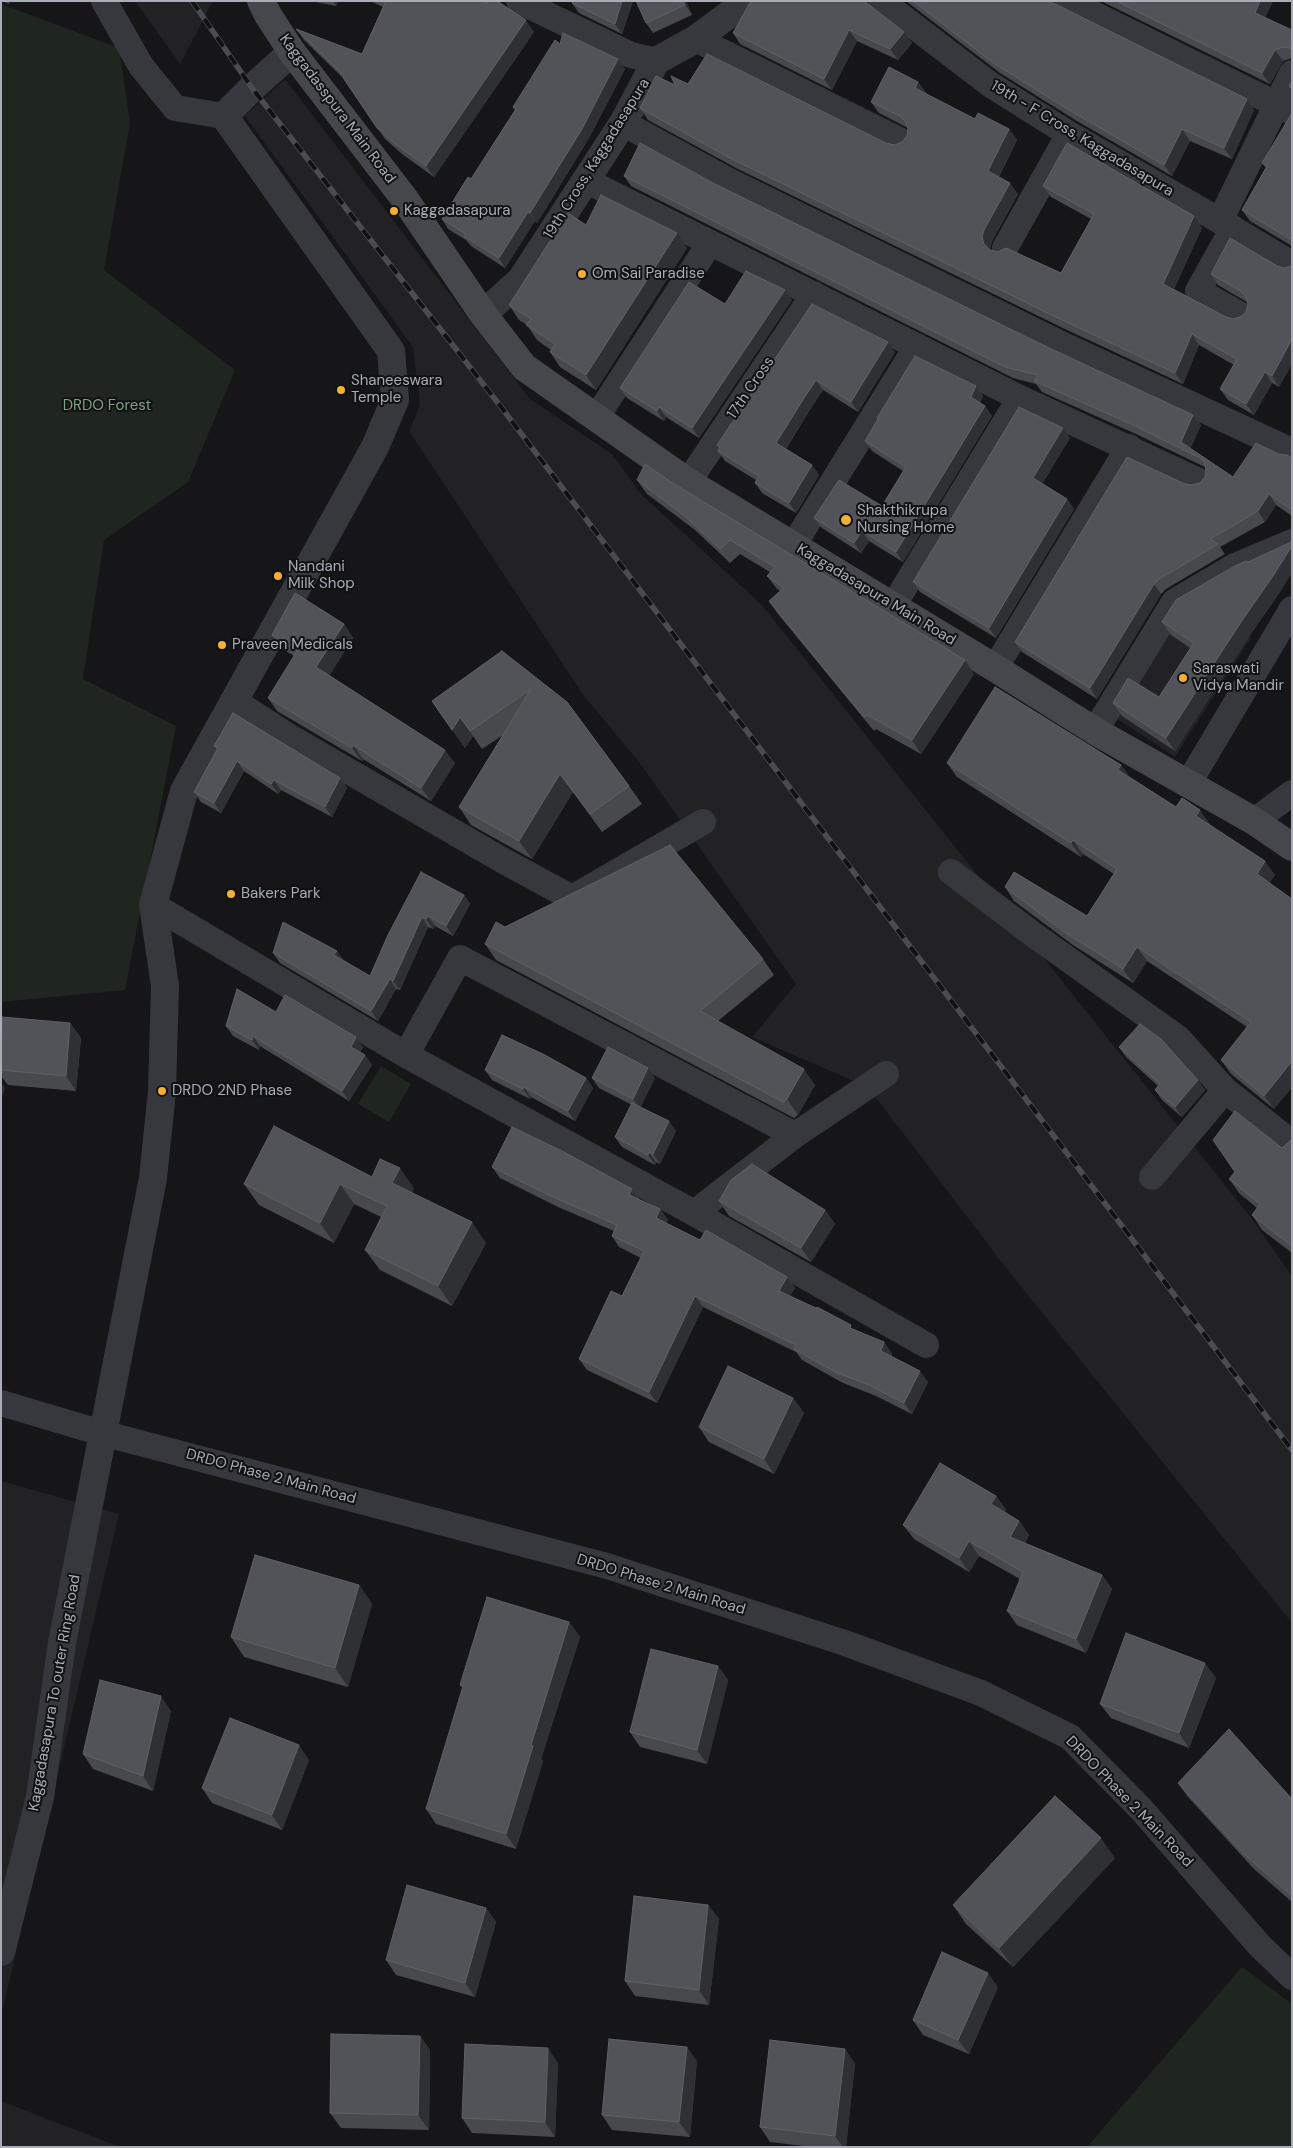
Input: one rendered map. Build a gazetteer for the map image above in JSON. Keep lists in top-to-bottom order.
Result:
{
  "streets": {
    "main road": ["Kaggadasspura Main Road", "Kaggadasapura Main Road"],
    "street": [
      "19th - F Cross, Kaggadasapura",
      "19th Cross, Kaggadasapura",
      "17th Cross",
      "DRDO Phase 2 Main Road",
      "Kaggadasapura To outer Ring Road"
    ]
  },
  "crossings": [
    ["Kaggadasspura Main Road", "19th Cross, Kaggadasapura"],
    ["Kaggadasspura Main Road", "Kaggadasapura Main Road"],
    ["19th Cross, Kaggadasapura", "Kaggadasapura Main Road"],
    ["17th Cross", "Kaggadasapura Main Road"],
    ["DRDO Phase 2 Main Road", "Kaggadasapura To outer Ring Road"]
  ],
  "parks": ["DRDO Forest"],
  "places": [
    "Kaggadasapura",
    "Om Sai Paradise",
    "Shaneeswara Temple",
    "Shakthikrupa Nursing Home",
    "Nandani Milk Shop",
    "Praveen Medicals",
    "Saraswati Vidya Mandir",
    "Bakers Park",
    "DRDO 2ND Phase"
  ]
}
